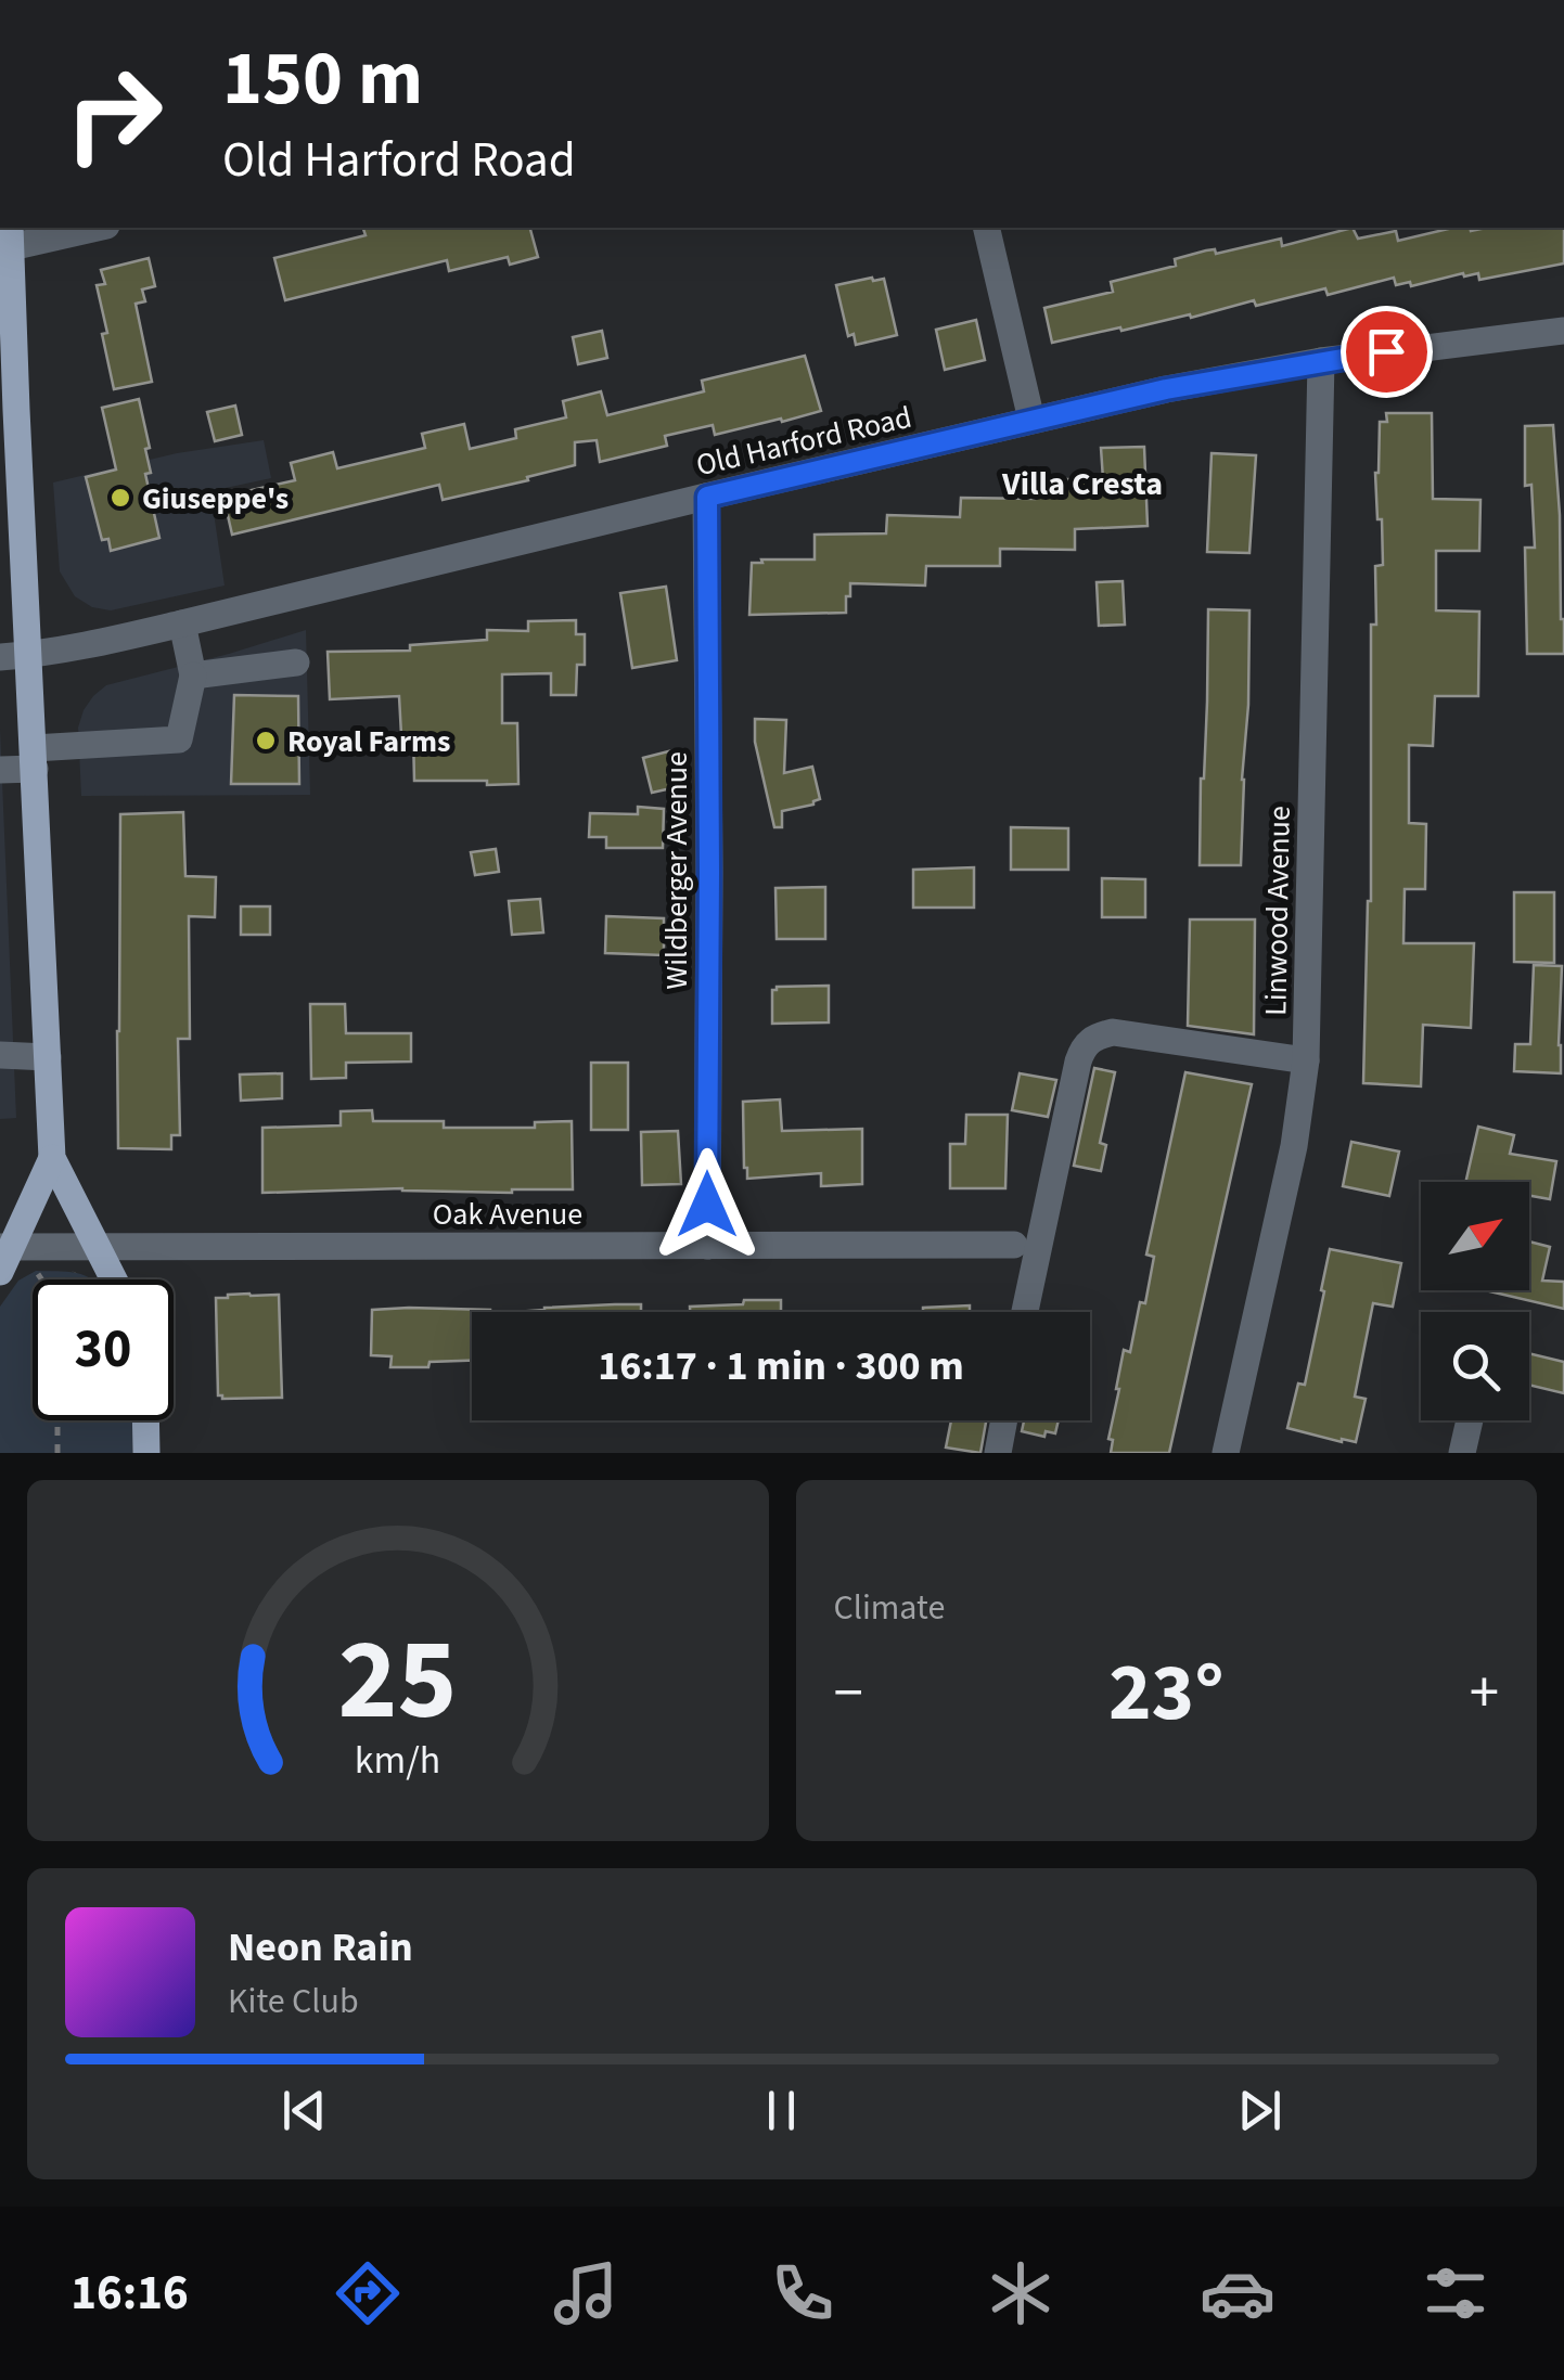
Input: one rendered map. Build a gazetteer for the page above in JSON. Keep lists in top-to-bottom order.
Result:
{
  "streets": {
    "street": [
      "Old Harford Road",
      "Wildberger Avenue",
      "Linwood Avenue",
      "Oak Avenue"
    ]
  },
  "crossings": [
    ["Old Harford Road", "Wildberger Avenue"],
    ["Old Harford Road", "Linwood Avenue"],
    ["Wildberger Avenue", "Oak Avenue"]
  ],
  "districts": ["Villa Cresta"],
  "places": ["Giuseppe's", "Royal Farms"],
  "north": "top right",
  "page": {
    "turn": ["150 m", "Old Harford Road"],
    "limit": "30",
    "trip": "16:17 · 1 min · 300 m",
    "tile": "Climate",
    "heat": ["−", "23°", "+"],
    "song": ["Neon Rain", "Kite Club"],
    "tabs": "16:16",
    "gauge": ["25", "km/h"]
  }
}
